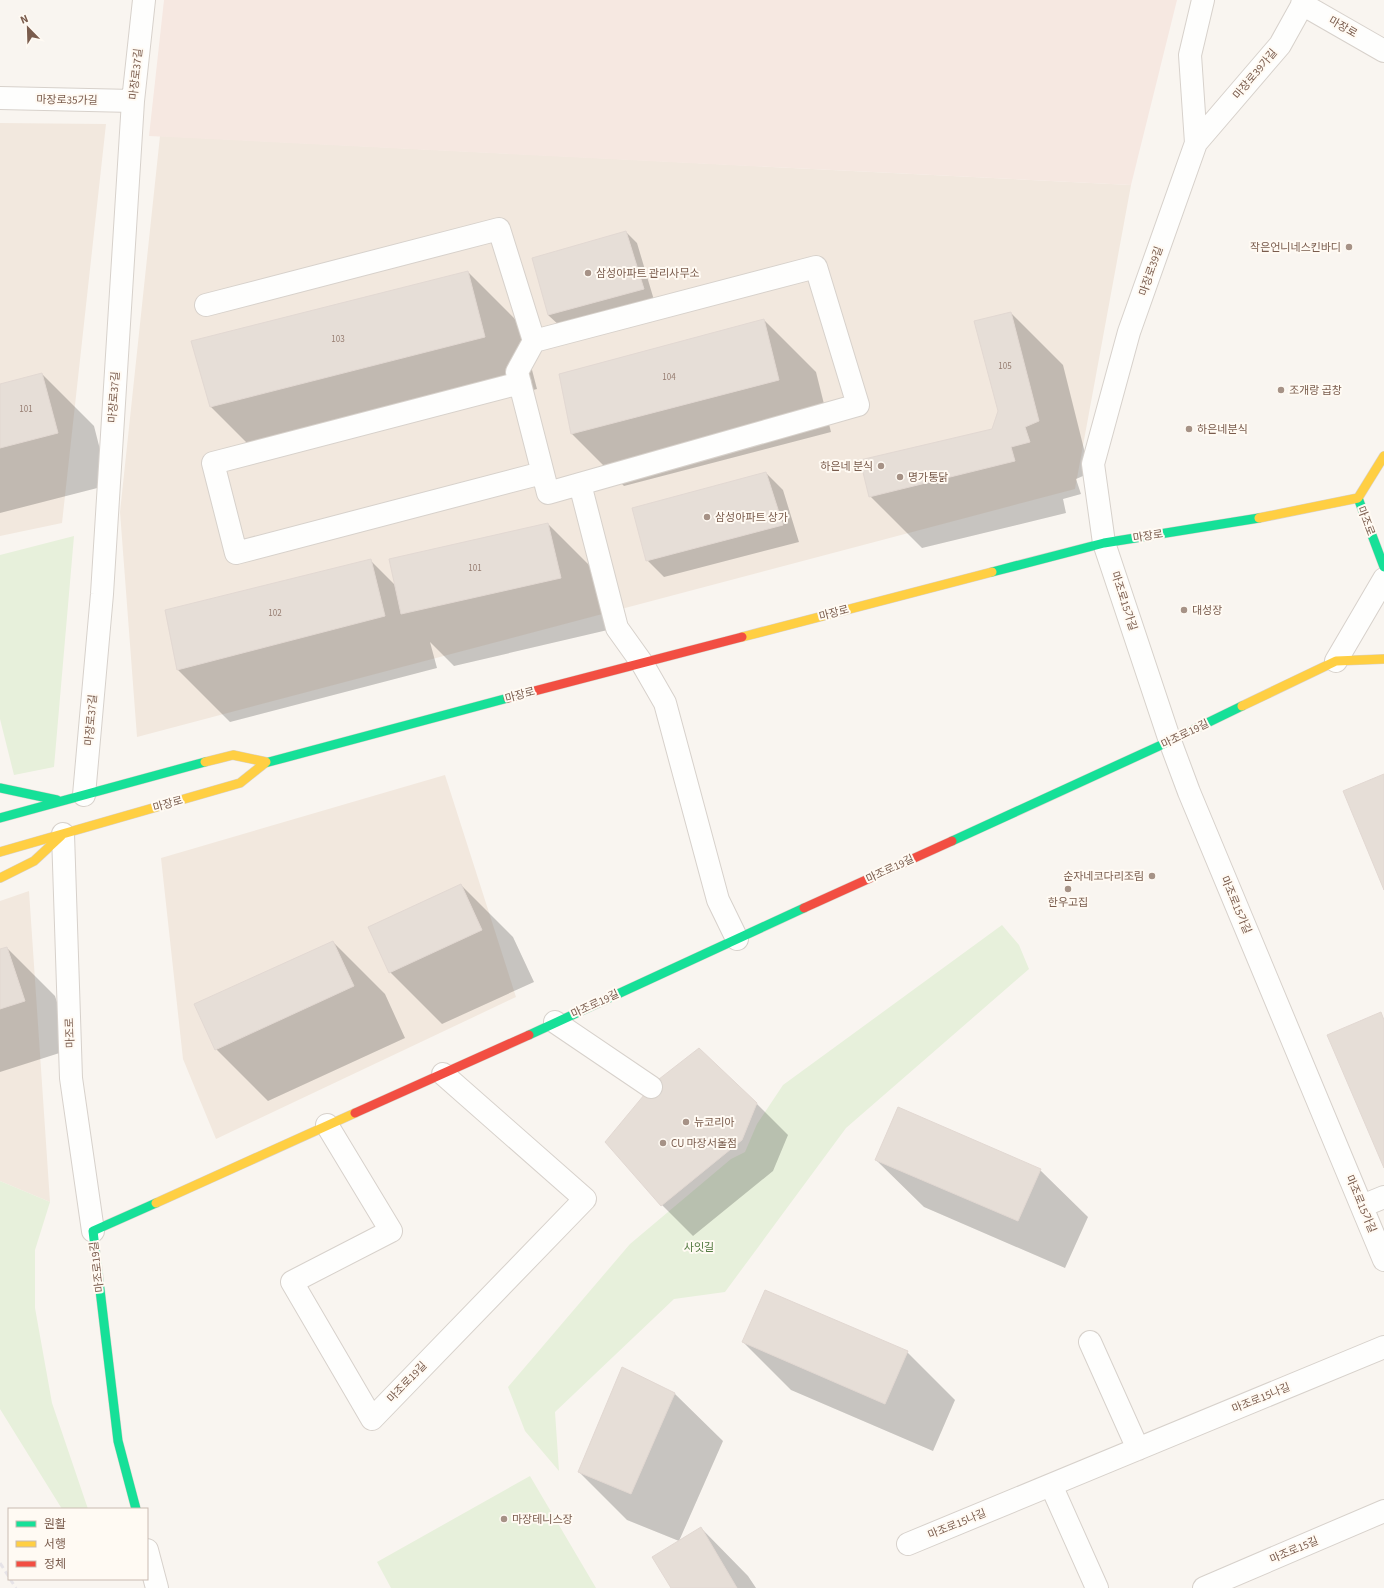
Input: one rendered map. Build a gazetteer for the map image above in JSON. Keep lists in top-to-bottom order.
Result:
{
  "streets": {
    "main road": ["마장로", "마조로", "마조로19길"],
    "street": [
      "마장로37길",
      "마장로39가길",
      "마장로35가길",
      "마장로39길",
      "마조로15가길",
      "마조로15나길",
      "마조로15길"
    ]
  },
  "crossings": [
    ["마장로", "마장로37길"],
    ["마장로", "마장로39가길"],
    ["마장로", "마장로39길"],
    ["마장로", "마조로"],
    ["마장로", "마조로15가길"],
    ["마장로37길", "마장로35가길"],
    ["마장로39가길", "마장로39길"],
    ["마장로39길", "마조로15가길"],
    ["마조로", "마조로19길"],
    ["마조로15가길", "마조로19길"]
  ],
  "parks": ["사잇길"],
  "places": [
    "작은언니네스킨바디",
    "삼성아파트 관리사무소",
    "조개랑 곱창",
    "하은네분식",
    "하은네 분식",
    "명가통닭",
    "삼성아파트 상가",
    "대성장",
    "순자네코다리조림",
    "한우고집",
    "뉴코리아",
    "CU 마장서울점",
    "마장테니스장"
  ],
  "house_numbers": [
    "103",
    "105",
    "104",
    "101",
    "101",
    "102"
  ],
  "legend": ["원활", "서행", "정체"],
  "north": "top left"
}
